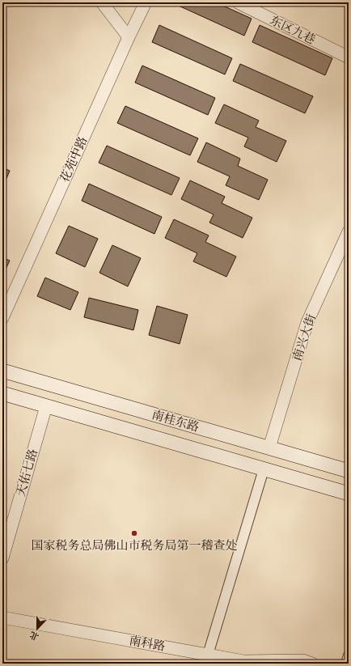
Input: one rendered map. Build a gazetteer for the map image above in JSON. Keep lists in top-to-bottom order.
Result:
{
  "streets": {
    "main road": ["南桂东路"],
    "street": [
      "东区九巷",
      "花苑中路",
      "南兴大街",
      "天佑七路",
      "南科路"
    ]
  },
  "crossings": [
    ["南兴大街", "南桂东路"],
    ["南桂东路", "天佑七路"]
  ],
  "places": ["国家税务总局佛山市税务局第一稽查处"],
  "north": "bottom"
}
